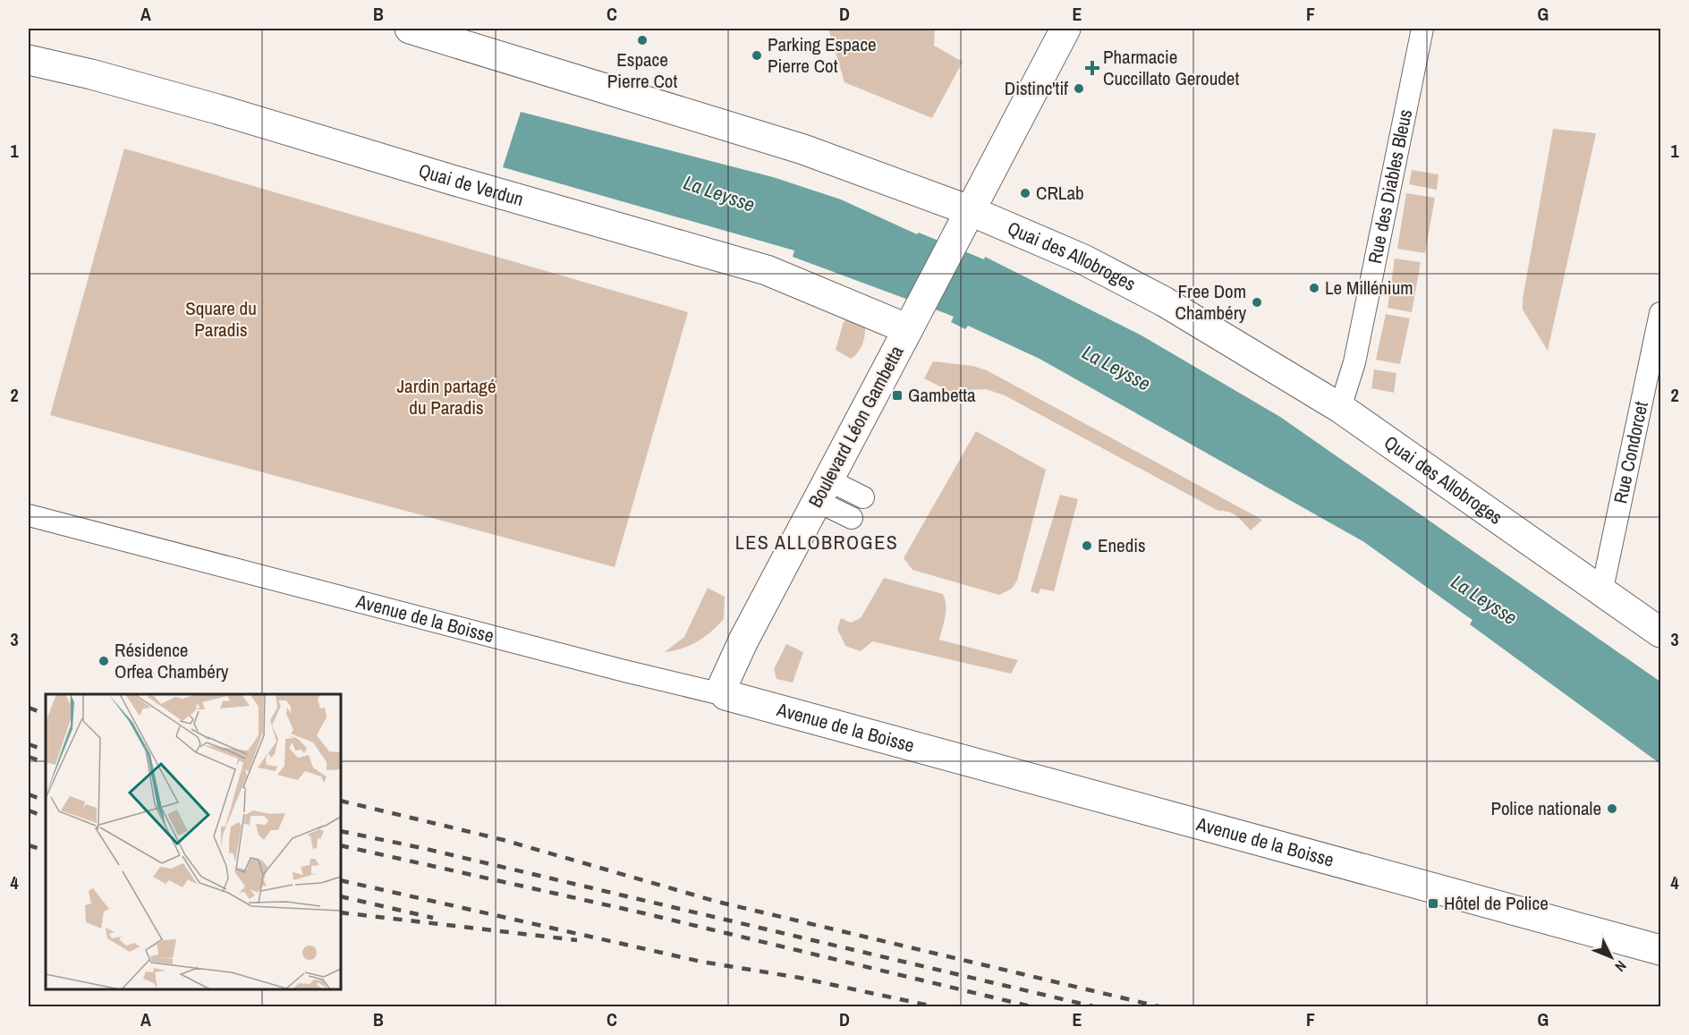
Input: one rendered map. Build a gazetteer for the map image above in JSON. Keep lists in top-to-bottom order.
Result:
{
  "streets": {
    "main road": [
      "Quai de Verdun",
      "Quai des Allobroges",
      "Boulevard Léon Gambetta",
      "Avenue de la Boisse"
    ],
    "street": ["Rue des Diables Bleus", "Rue Condorcet"]
  },
  "crossings": [
    ["Quai de Verdun", "Boulevard Léon Gambetta"],
    ["Rue des Diables Bleus", "Quai des Allobroges"],
    ["Quai des Allobroges", "Boulevard Léon Gambetta"],
    ["Quai des Allobroges", "Rue Condorcet"],
    ["Boulevard Léon Gambetta", "Avenue de la Boisse"]
  ],
  "districts": ["LES ALLOBROGES"],
  "water": ["La Leysse"],
  "parks": ["Square du Paradis", "Jardin partagé du Paradis"],
  "places": {
    "other": [
      "Espace Pierre Cot",
      "Parking Espace Pierre Cot",
      "Distinc'tif",
      "CRLab",
      "Le Millénium",
      "Free Dom Chambéry",
      "Enedis",
      "Résidence Orfea Chambéry",
      "Police nationale"
    ],
    "health": ["Pharmacie Cuccillato Geroudet"],
    "transit": ["Gambetta", "Hôtel de Police"]
  },
  "north": "bottom right",
  "grid": {
    "columns": [
      "A",
      "B",
      "C",
      "D",
      "E",
      "F",
      "G"
    ],
    "rows": [
      "1",
      "2",
      "3",
      "4"
    ]
  }
}
